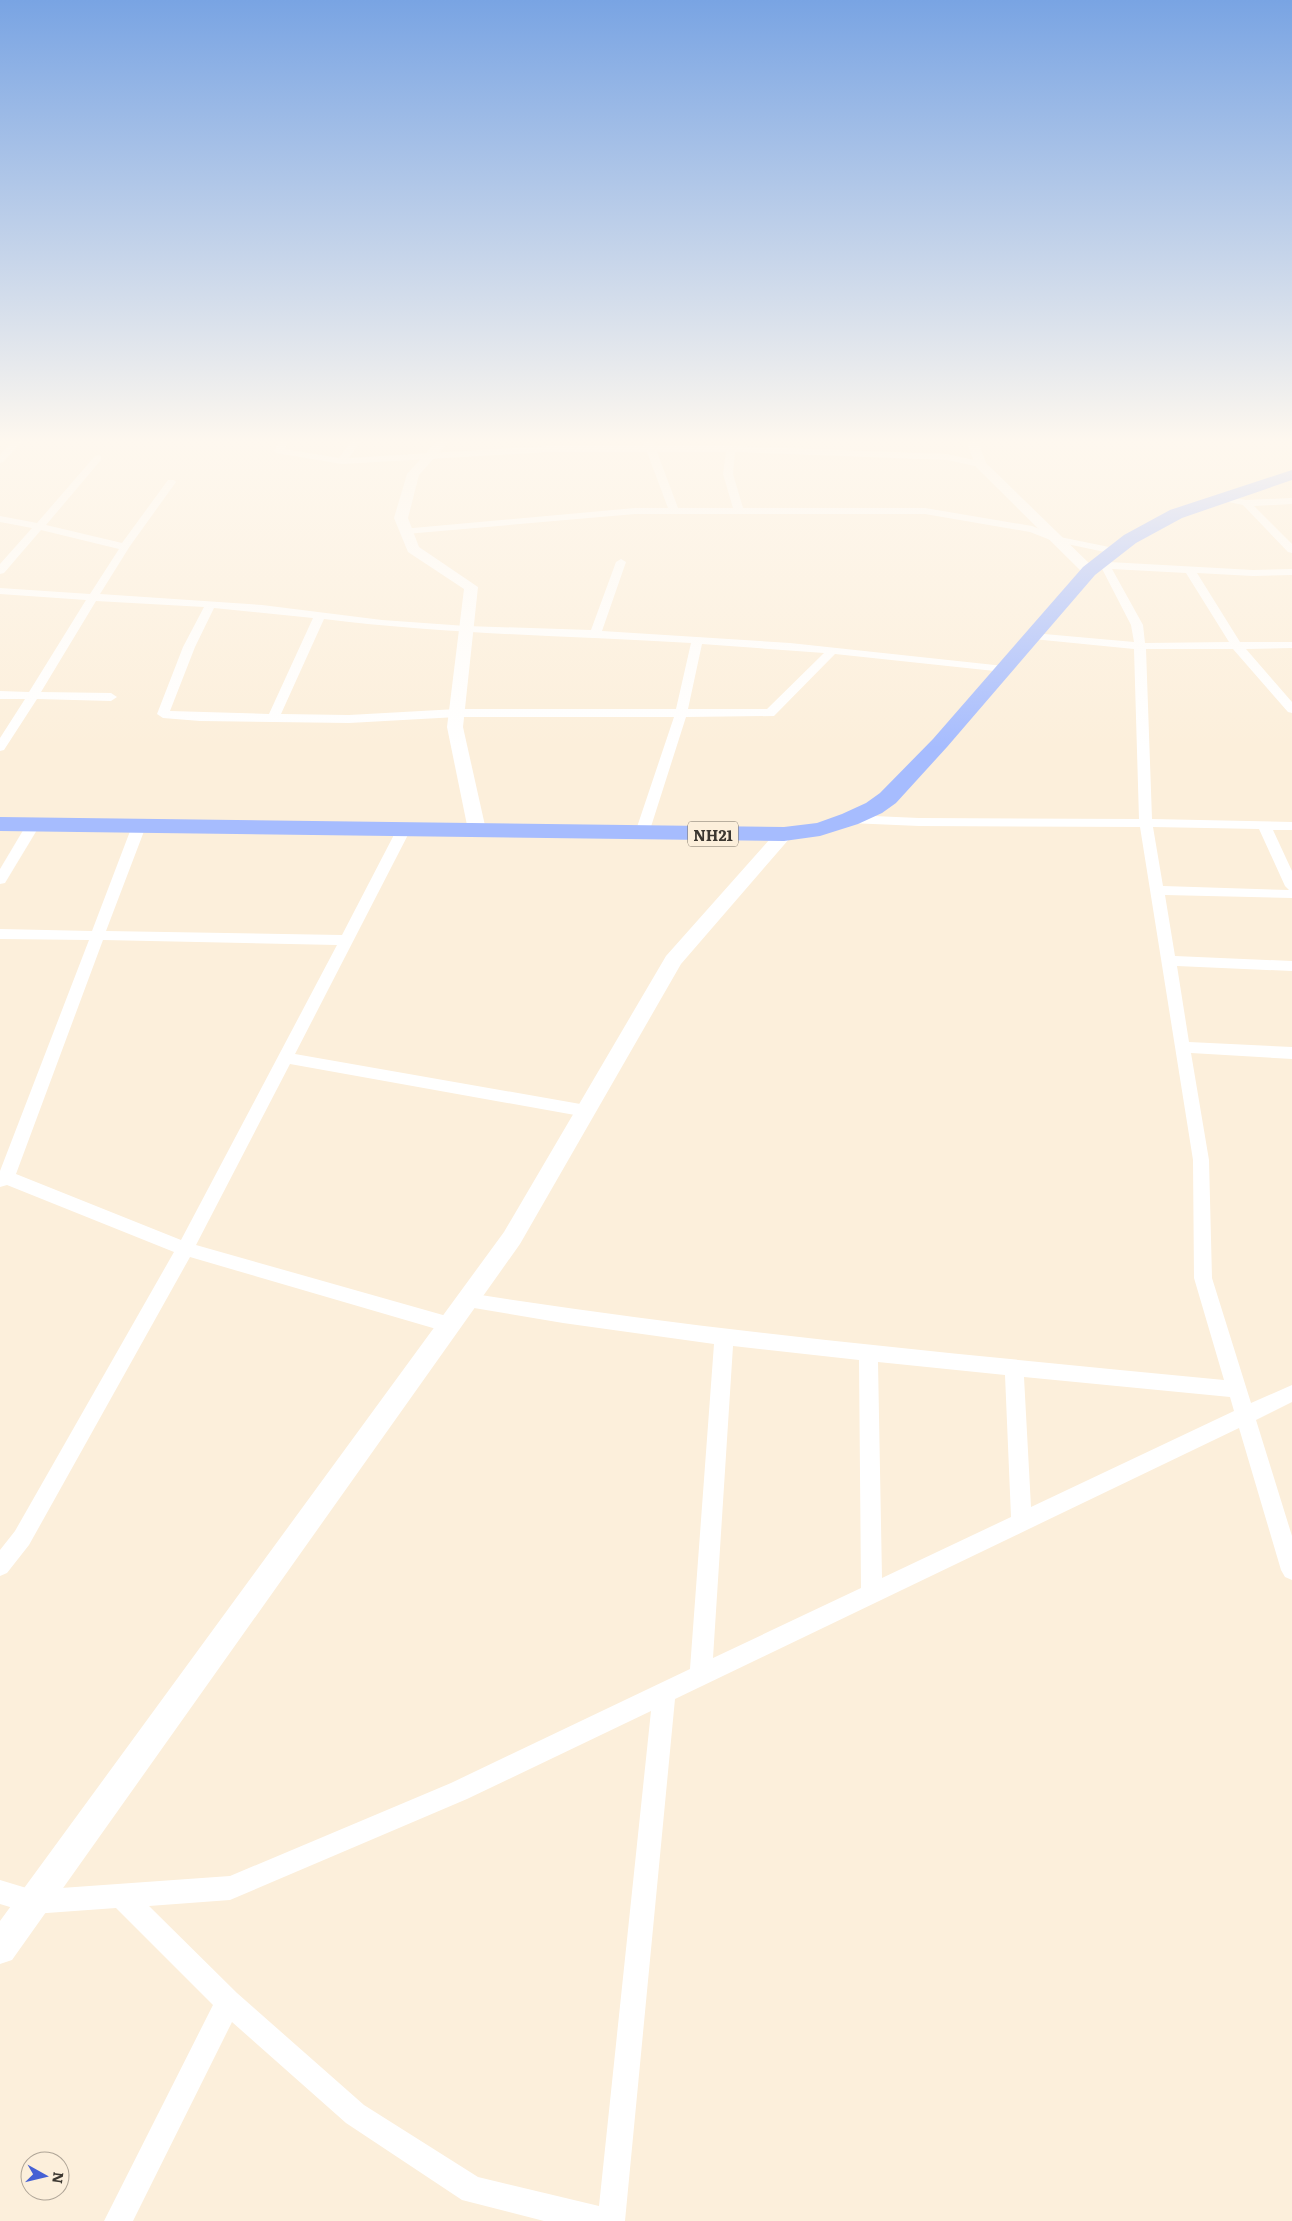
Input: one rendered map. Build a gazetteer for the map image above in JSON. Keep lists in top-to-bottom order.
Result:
{
  "streets": {
    "highway": ["NH21"]
  },
  "north": "right"
}
